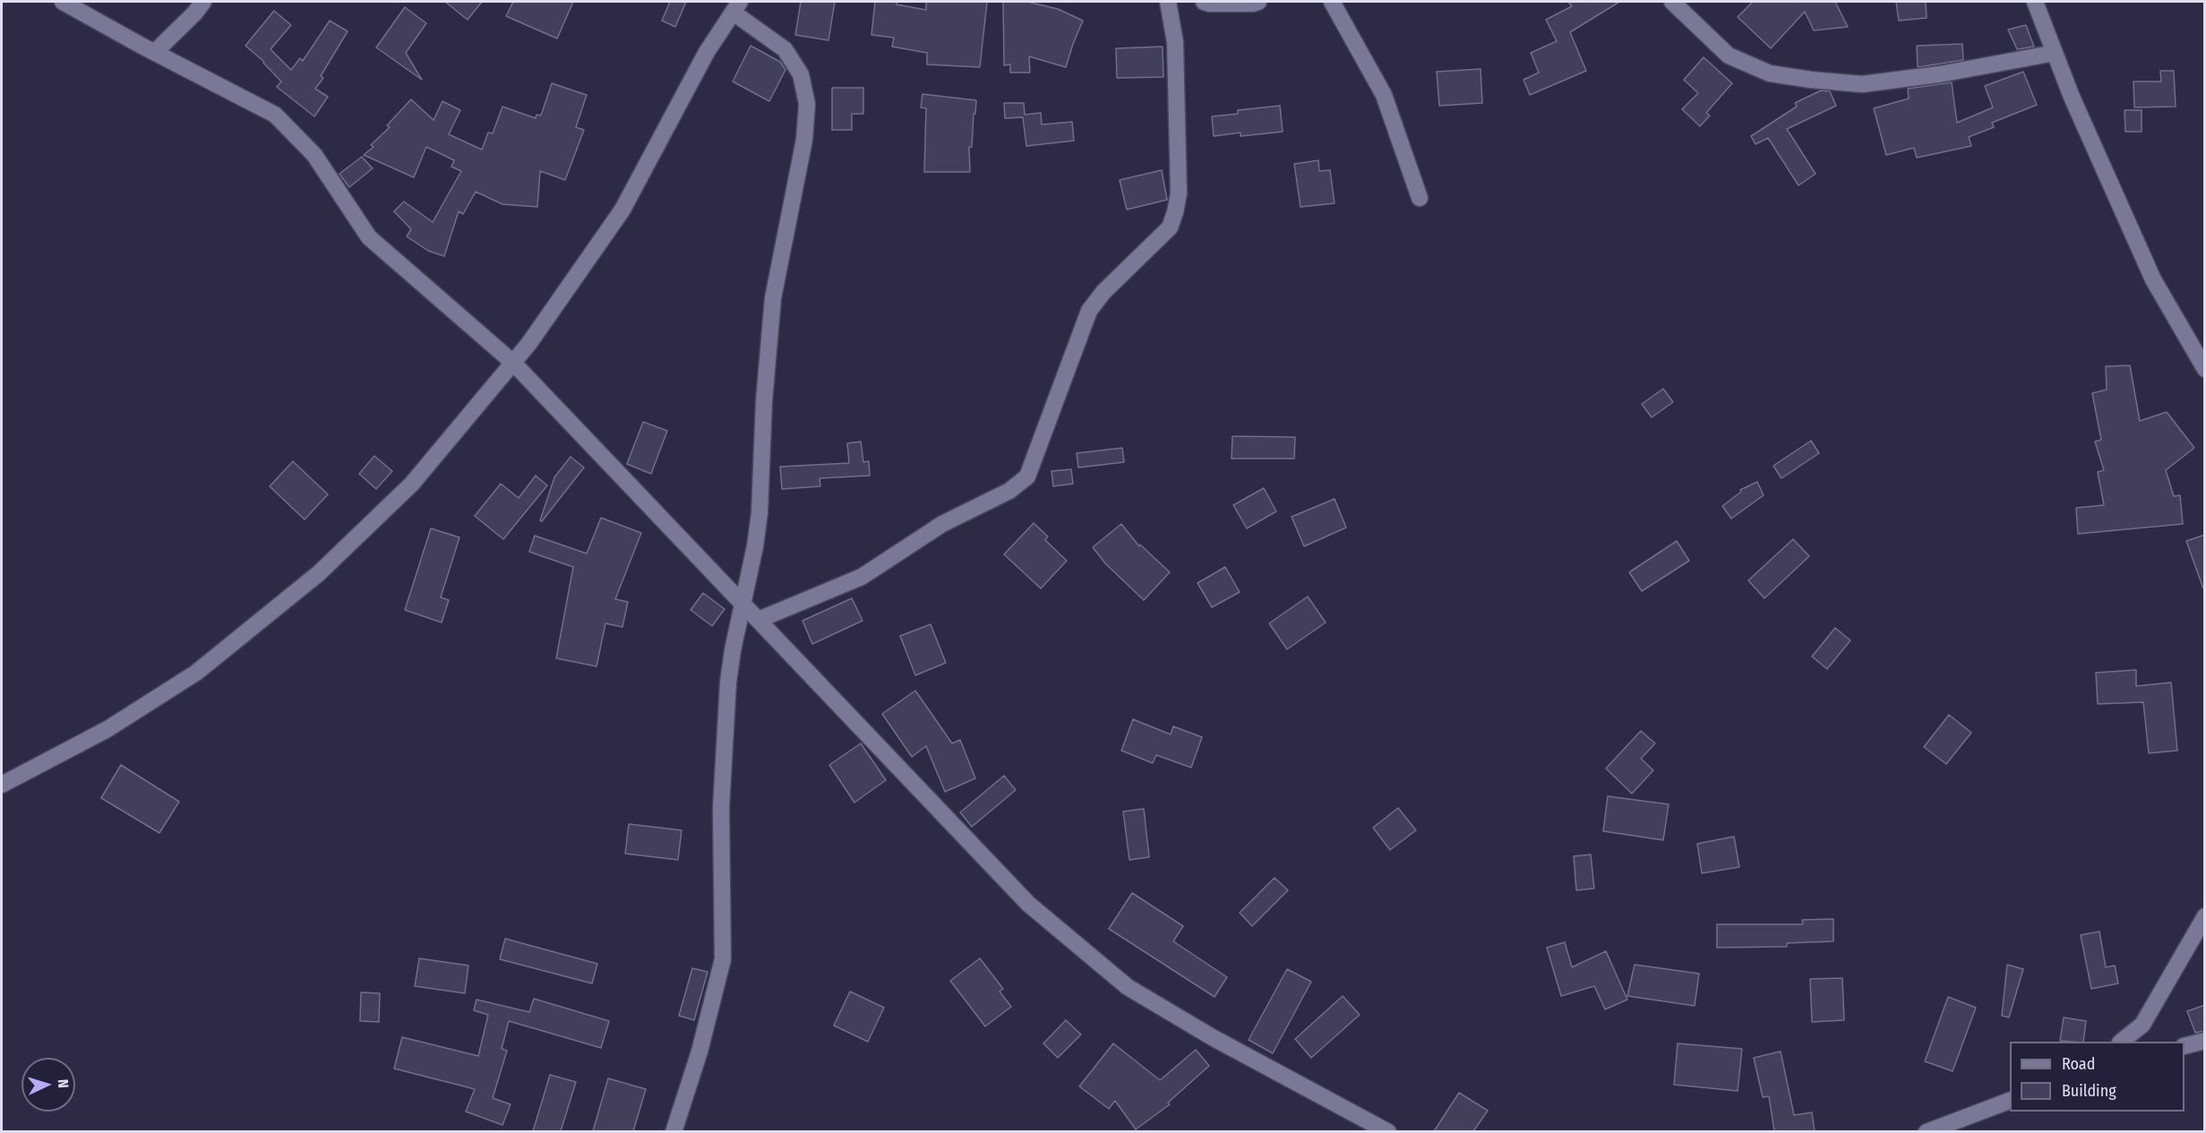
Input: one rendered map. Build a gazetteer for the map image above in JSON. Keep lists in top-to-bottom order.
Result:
{
  "legend": ["Road", "Building"],
  "north": "right"
}
